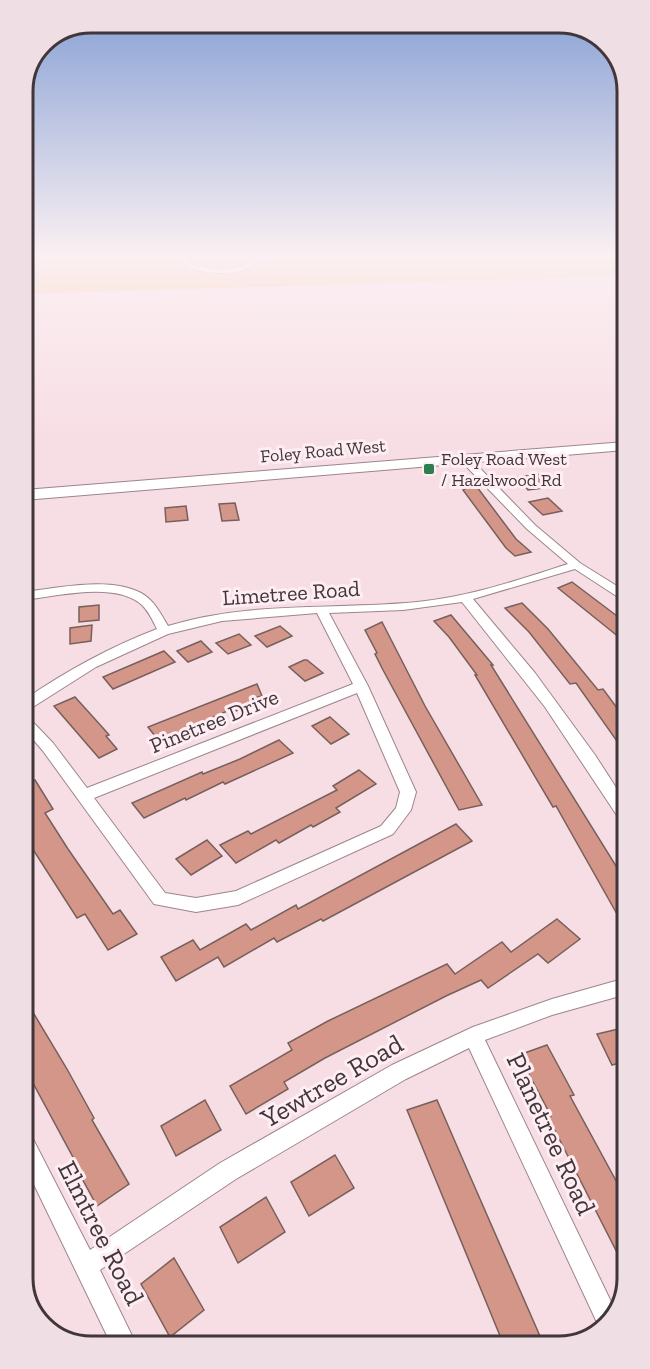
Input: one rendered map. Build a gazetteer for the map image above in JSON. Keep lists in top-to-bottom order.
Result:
{
  "streets": {
    "main road": ["Foley Road West"],
    "street": [
      "Limetree Road",
      "Pinetree Drive",
      "Yewtree Road",
      "Planetree Road",
      "Elmtree Road"
    ]
  },
  "crossings": [
    ["Yewtree Road", "Planetree Road"],
    ["Yewtree Road", "Elmtree Road"]
  ],
  "places": {
    "transit": ["Foley Road West / Hazelwood Rd"]
  }
}
